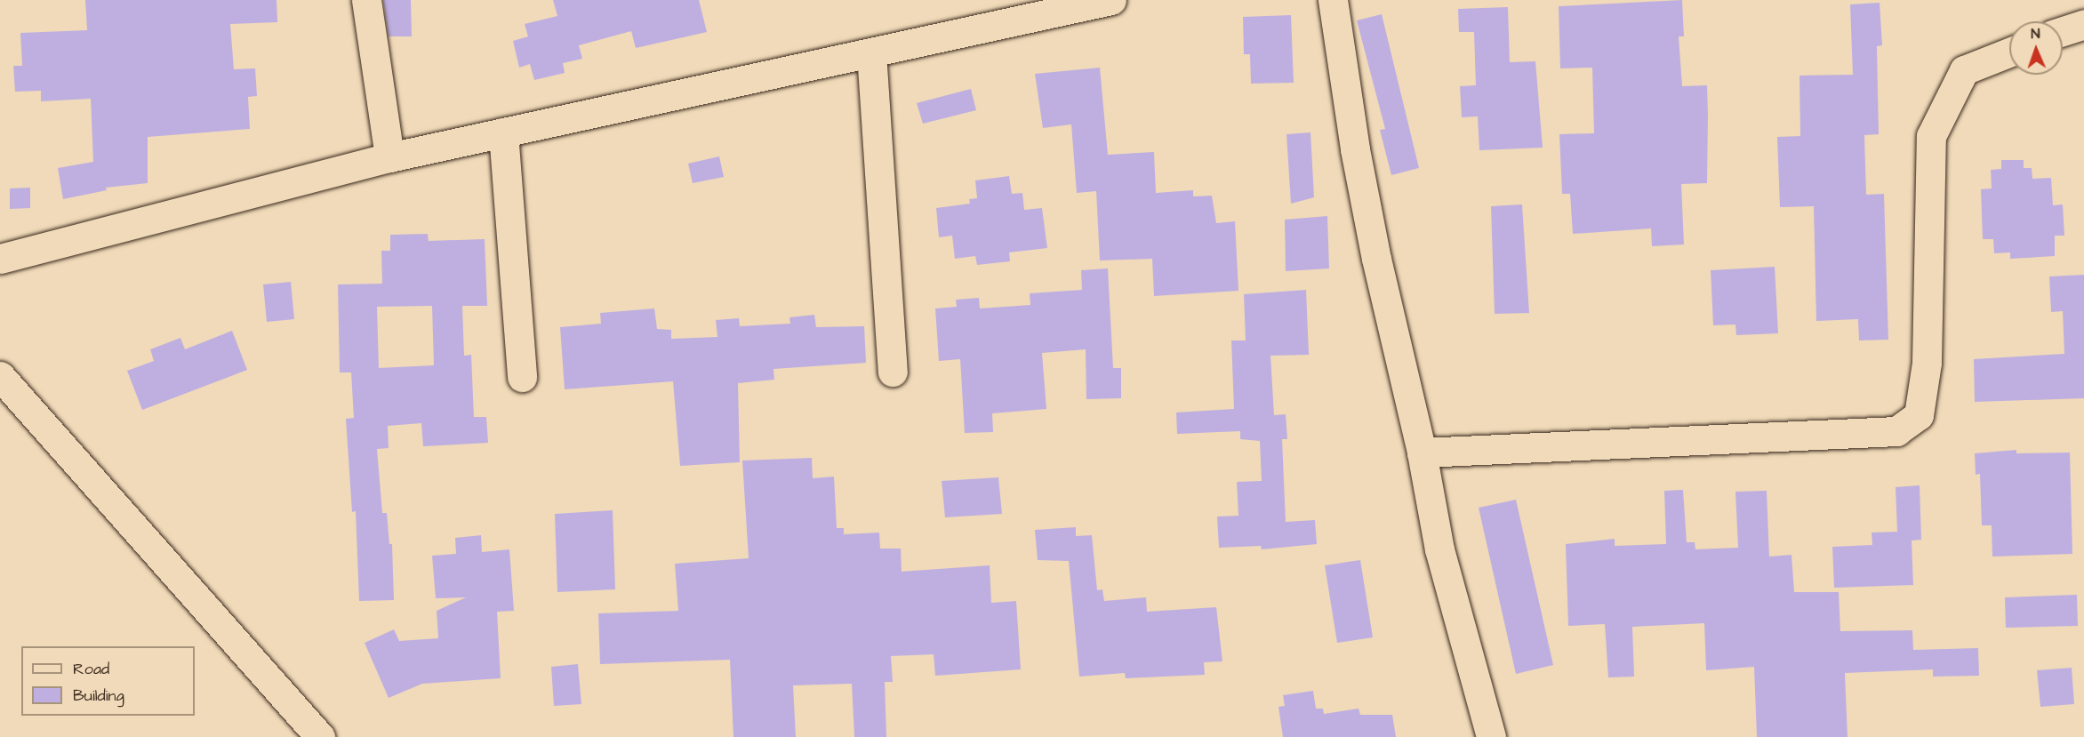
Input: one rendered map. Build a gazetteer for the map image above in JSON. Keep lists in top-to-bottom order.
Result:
{
  "legend": ["Road", "Building"],
  "north": "top"
}
